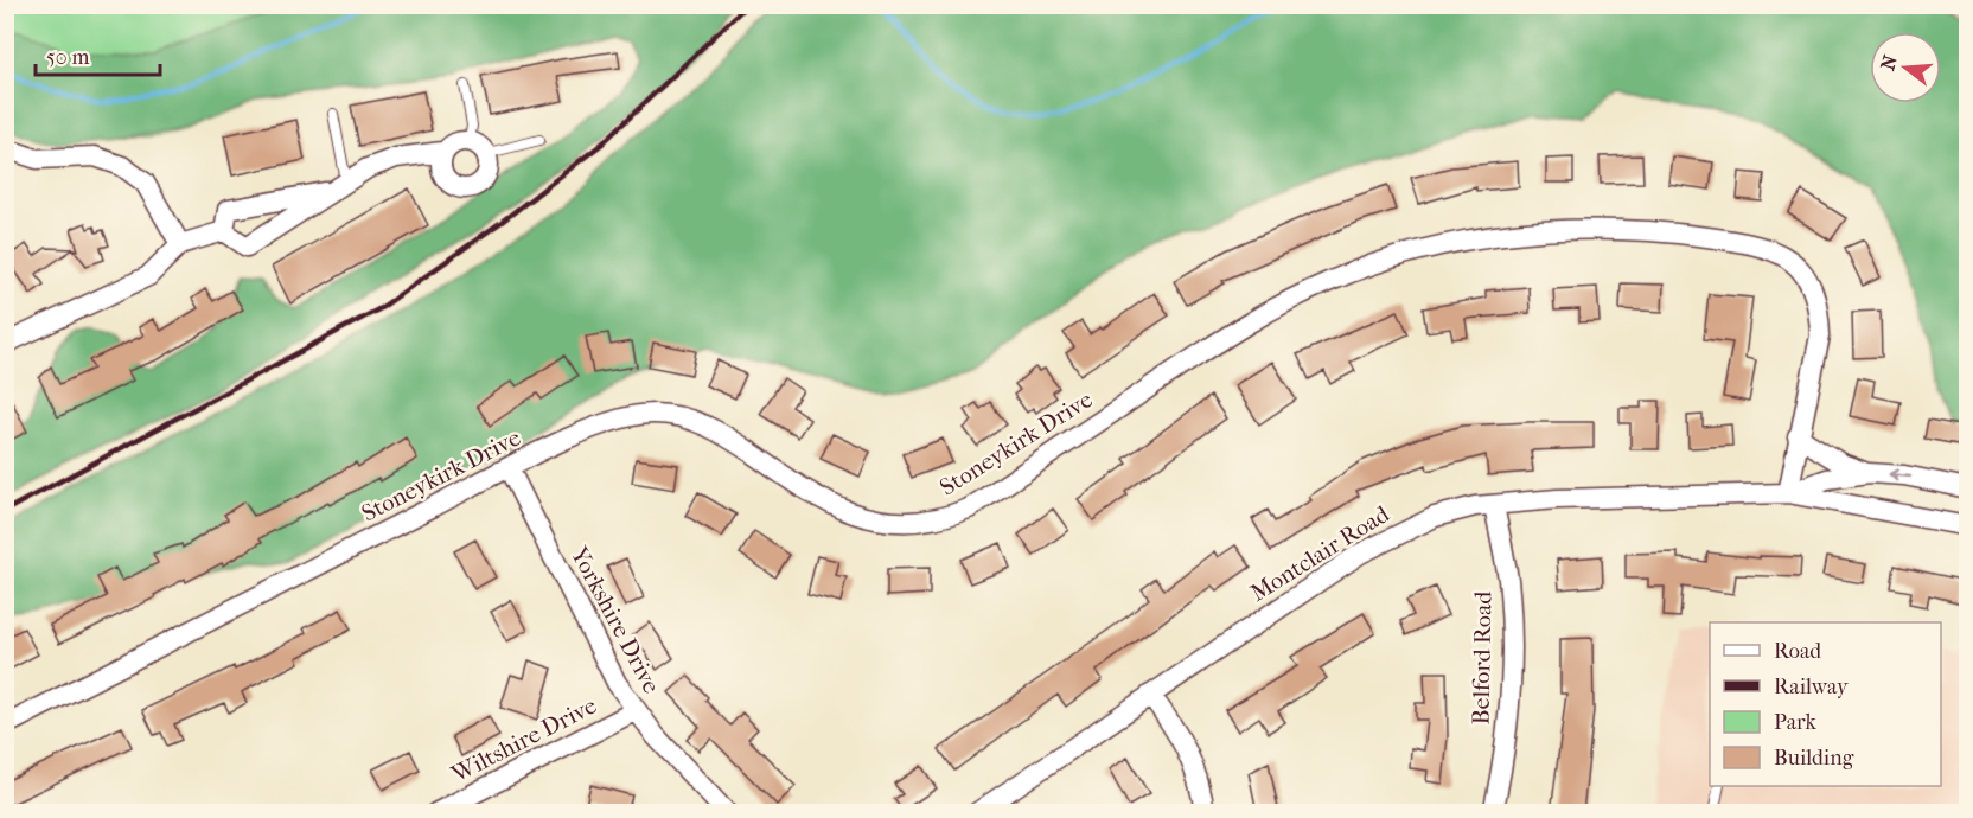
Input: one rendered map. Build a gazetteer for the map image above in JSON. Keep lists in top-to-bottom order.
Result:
{
  "streets": {
    "street": [
      "Stoneykirk Drive",
      "Montclair Road",
      "Yorkshire Drive",
      "Belford Road",
      "Wiltshire Drive"
    ]
  },
  "crossings": [
    ["Stoneykirk Drive", "Montclair Road"],
    ["Stoneykirk Drive", "Yorkshire Drive"],
    ["Montclair Road", "Belford Road"],
    ["Yorkshire Drive", "Wiltshire Drive"]
  ],
  "legend": [
    "Road",
    "Railway",
    "Park",
    "Building"
  ],
  "scale_bar": "50 m",
  "north": "left"
}
